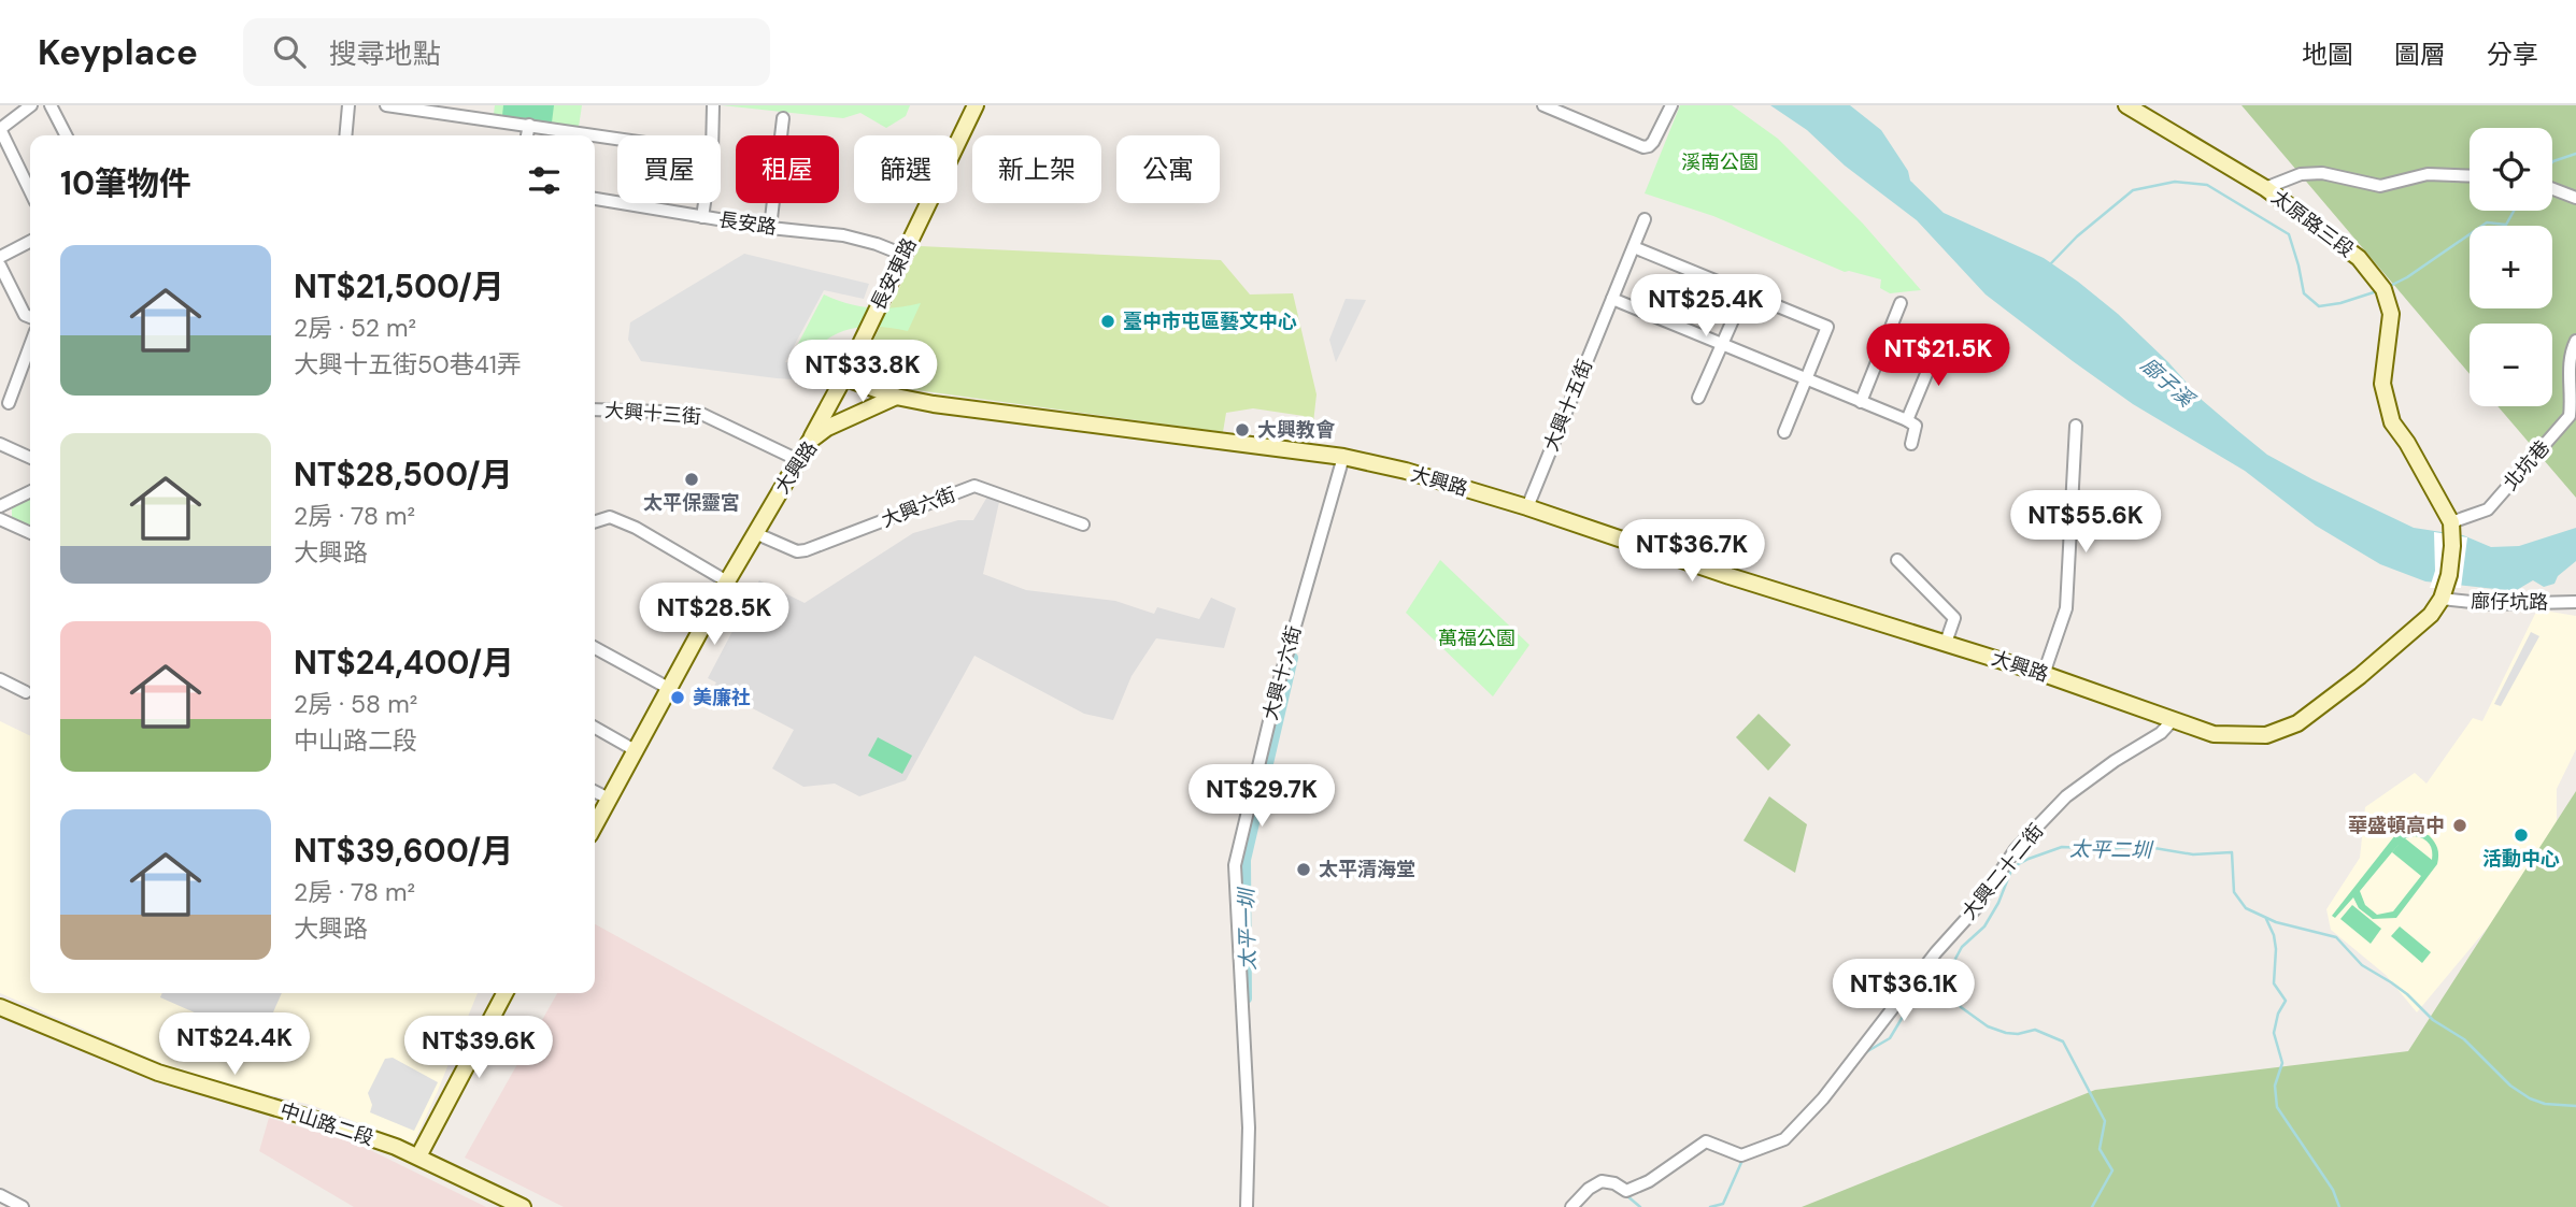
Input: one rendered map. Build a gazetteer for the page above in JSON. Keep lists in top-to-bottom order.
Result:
{
  "streets": {
    "main road": [
      "太原路三段",
      "長安東路",
      "大興路",
      "中山路二段"
    ],
    "street": [
      "長安路",
      "大興十五街",
      "大興十三街",
      "北坑巷",
      "大興六街",
      "廍仔坑路",
      "大興十六街",
      "大興二十二街"
    ]
  },
  "crossings": [
    ["長安路", "長安東路"],
    ["太原路三段", "北坑巷"],
    ["長安東路", "大興路"],
    ["大興十五街", "大興路"],
    ["大興十三街", "大興路"],
    ["大興路", "大興六街"],
    ["大興路", "廍仔坑路"],
    ["大興路", "大興十六街"],
    ["大興路", "大興二十二街"]
  ],
  "water": ["廍子溪", "太平二圳", "太平一圳"],
  "parks": ["溪南公園", "萬福公園"],
  "places": [
    "臺中市屯區藝文中心",
    "大興教會",
    "太平保靈宮",
    "美廉社",
    "華盛頓高中",
    "活動中心",
    "太平清海堂"
  ],
  "page": {
    "header": "Keyplace",
    "search": "搜尋地點",
    "nav": ["地圖", "圖層", "分享"],
    "map_buttons": ["+", "−"],
    "chip": [
      "買屋",
      "租屋",
      "篩選",
      "新上架",
      "公寓"
    ],
    "heading": "10筆物件",
    "list": [
      {
        "name": "NT$21,500/月",
        "note": "2房 · 52 m² · 大興十五街50巷41弄"
      },
      {
        "name": "NT$28,500/月",
        "note": "2房 · 78 m² · 大興路"
      },
      {
        "name": "NT$24,400/月",
        "note": "2房 · 58 m² · 中山路二段"
      },
      {
        "name": "NT$39,600/月",
        "note": "2房 · 78 m² · 大興路"
      }
    ],
    "price": [
      "NT$25.4K",
      "NT$21.5K",
      "NT$33.8K",
      "NT$55.6K",
      "NT$36.7K",
      "NT$28.5K",
      "NT$29.7K",
      "NT$36.1K",
      "NT$24.4K",
      "NT$39.6K"
    ]
  }
}
